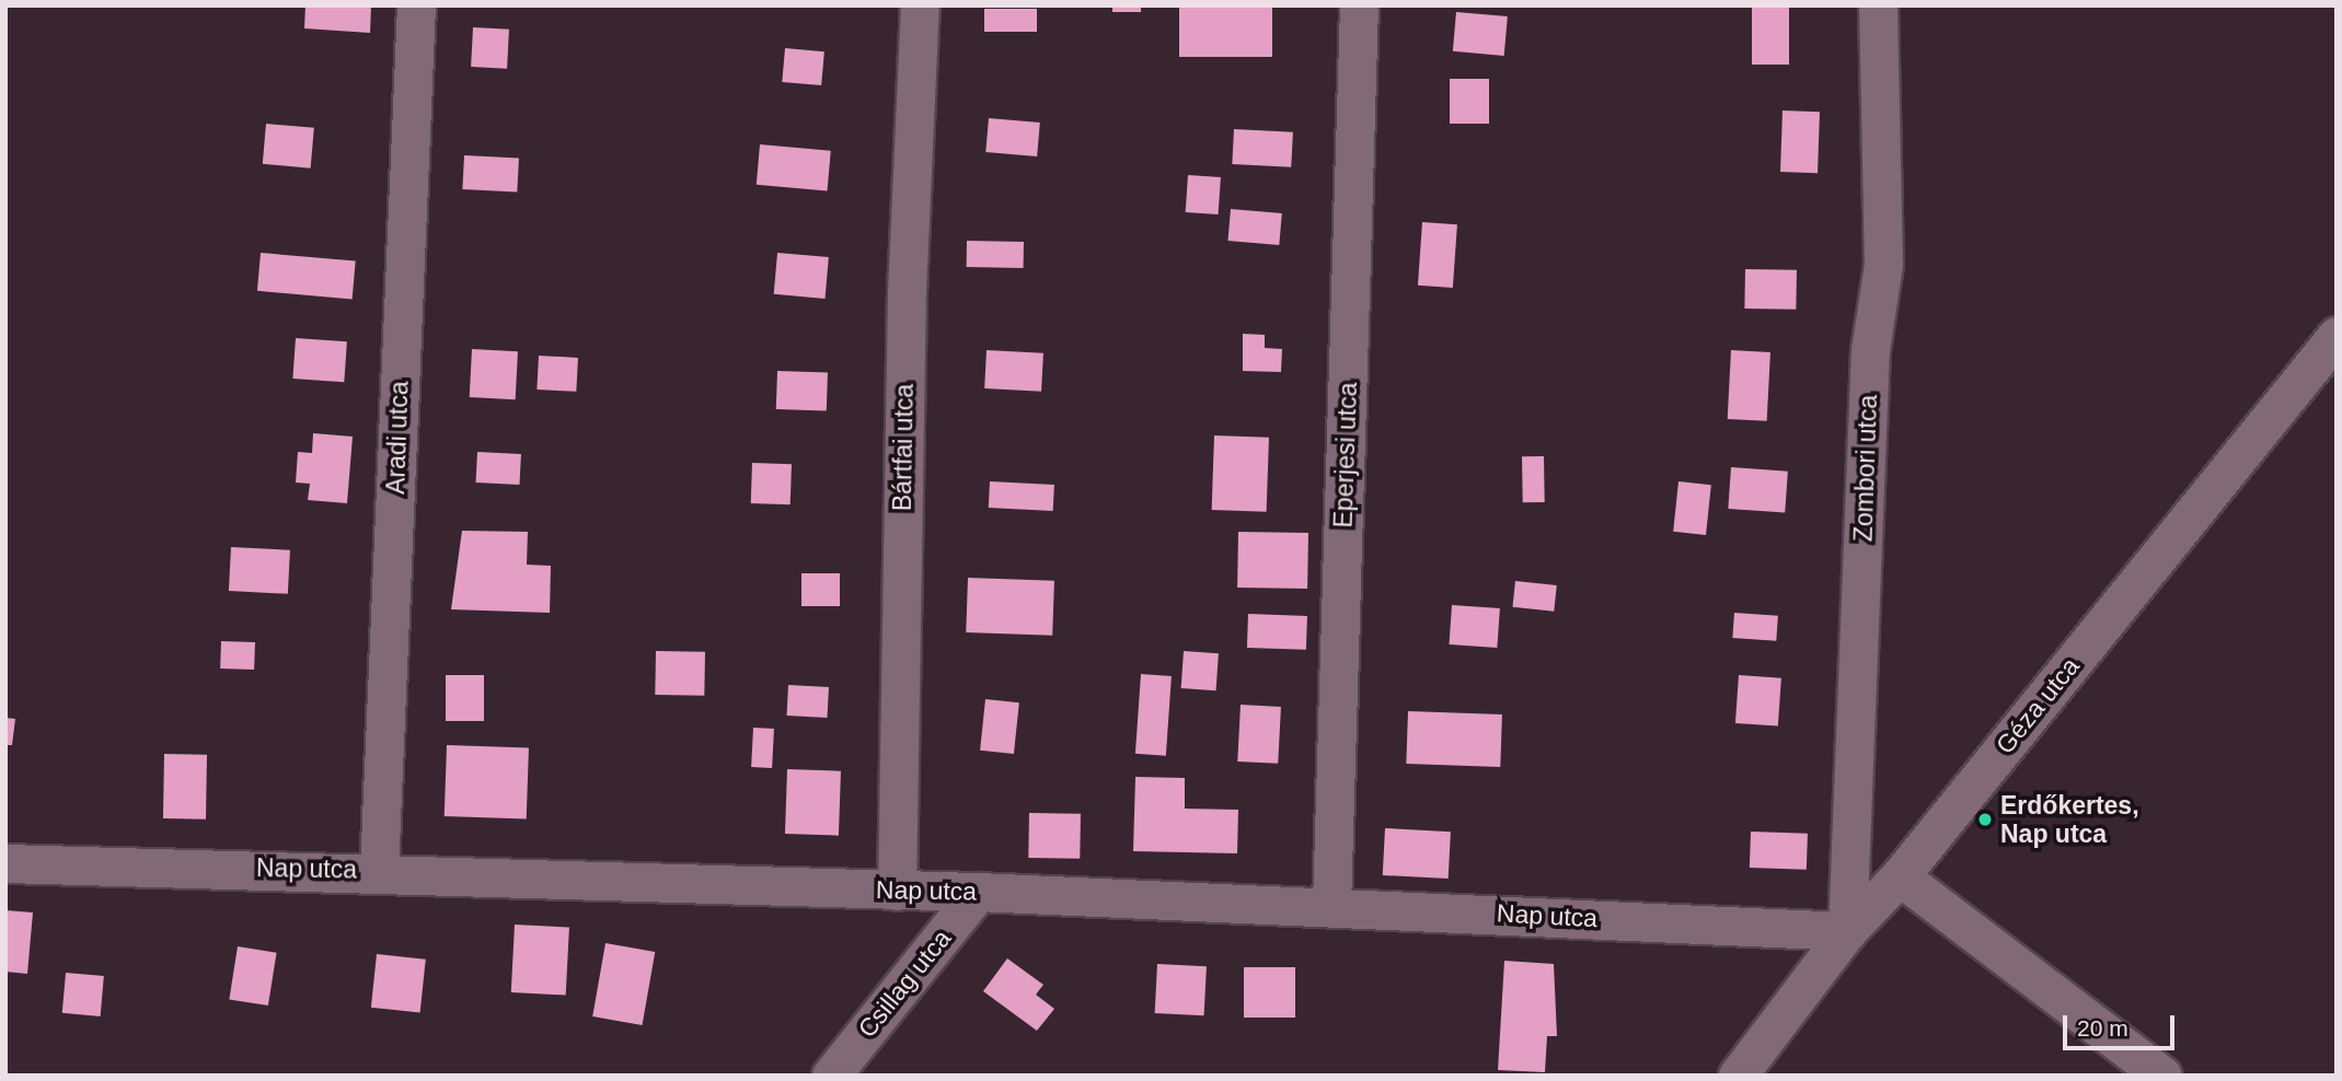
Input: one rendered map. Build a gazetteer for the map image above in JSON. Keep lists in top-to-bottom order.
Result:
{
  "streets": {
    "street": [
      "Aradi utca",
      "Bártfai utca",
      "Eperjesi utca",
      "Zombori utca",
      "Géza utca",
      "Nap utca",
      "Csillag utca"
    ]
  },
  "crossings": [
    ["Aradi utca", "Nap utca"],
    ["Bártfai utca", "Nap utca"],
    ["Eperjesi utca", "Nap utca"],
    ["Zombori utca", "Géza utca"],
    ["Zombori utca", "Nap utca"],
    ["Géza utca", "Nap utca"],
    ["Nap utca", "Csillag utca"]
  ],
  "places": ["Erdőkertes, Nap utca"],
  "scale_bar": "20 m"
}
